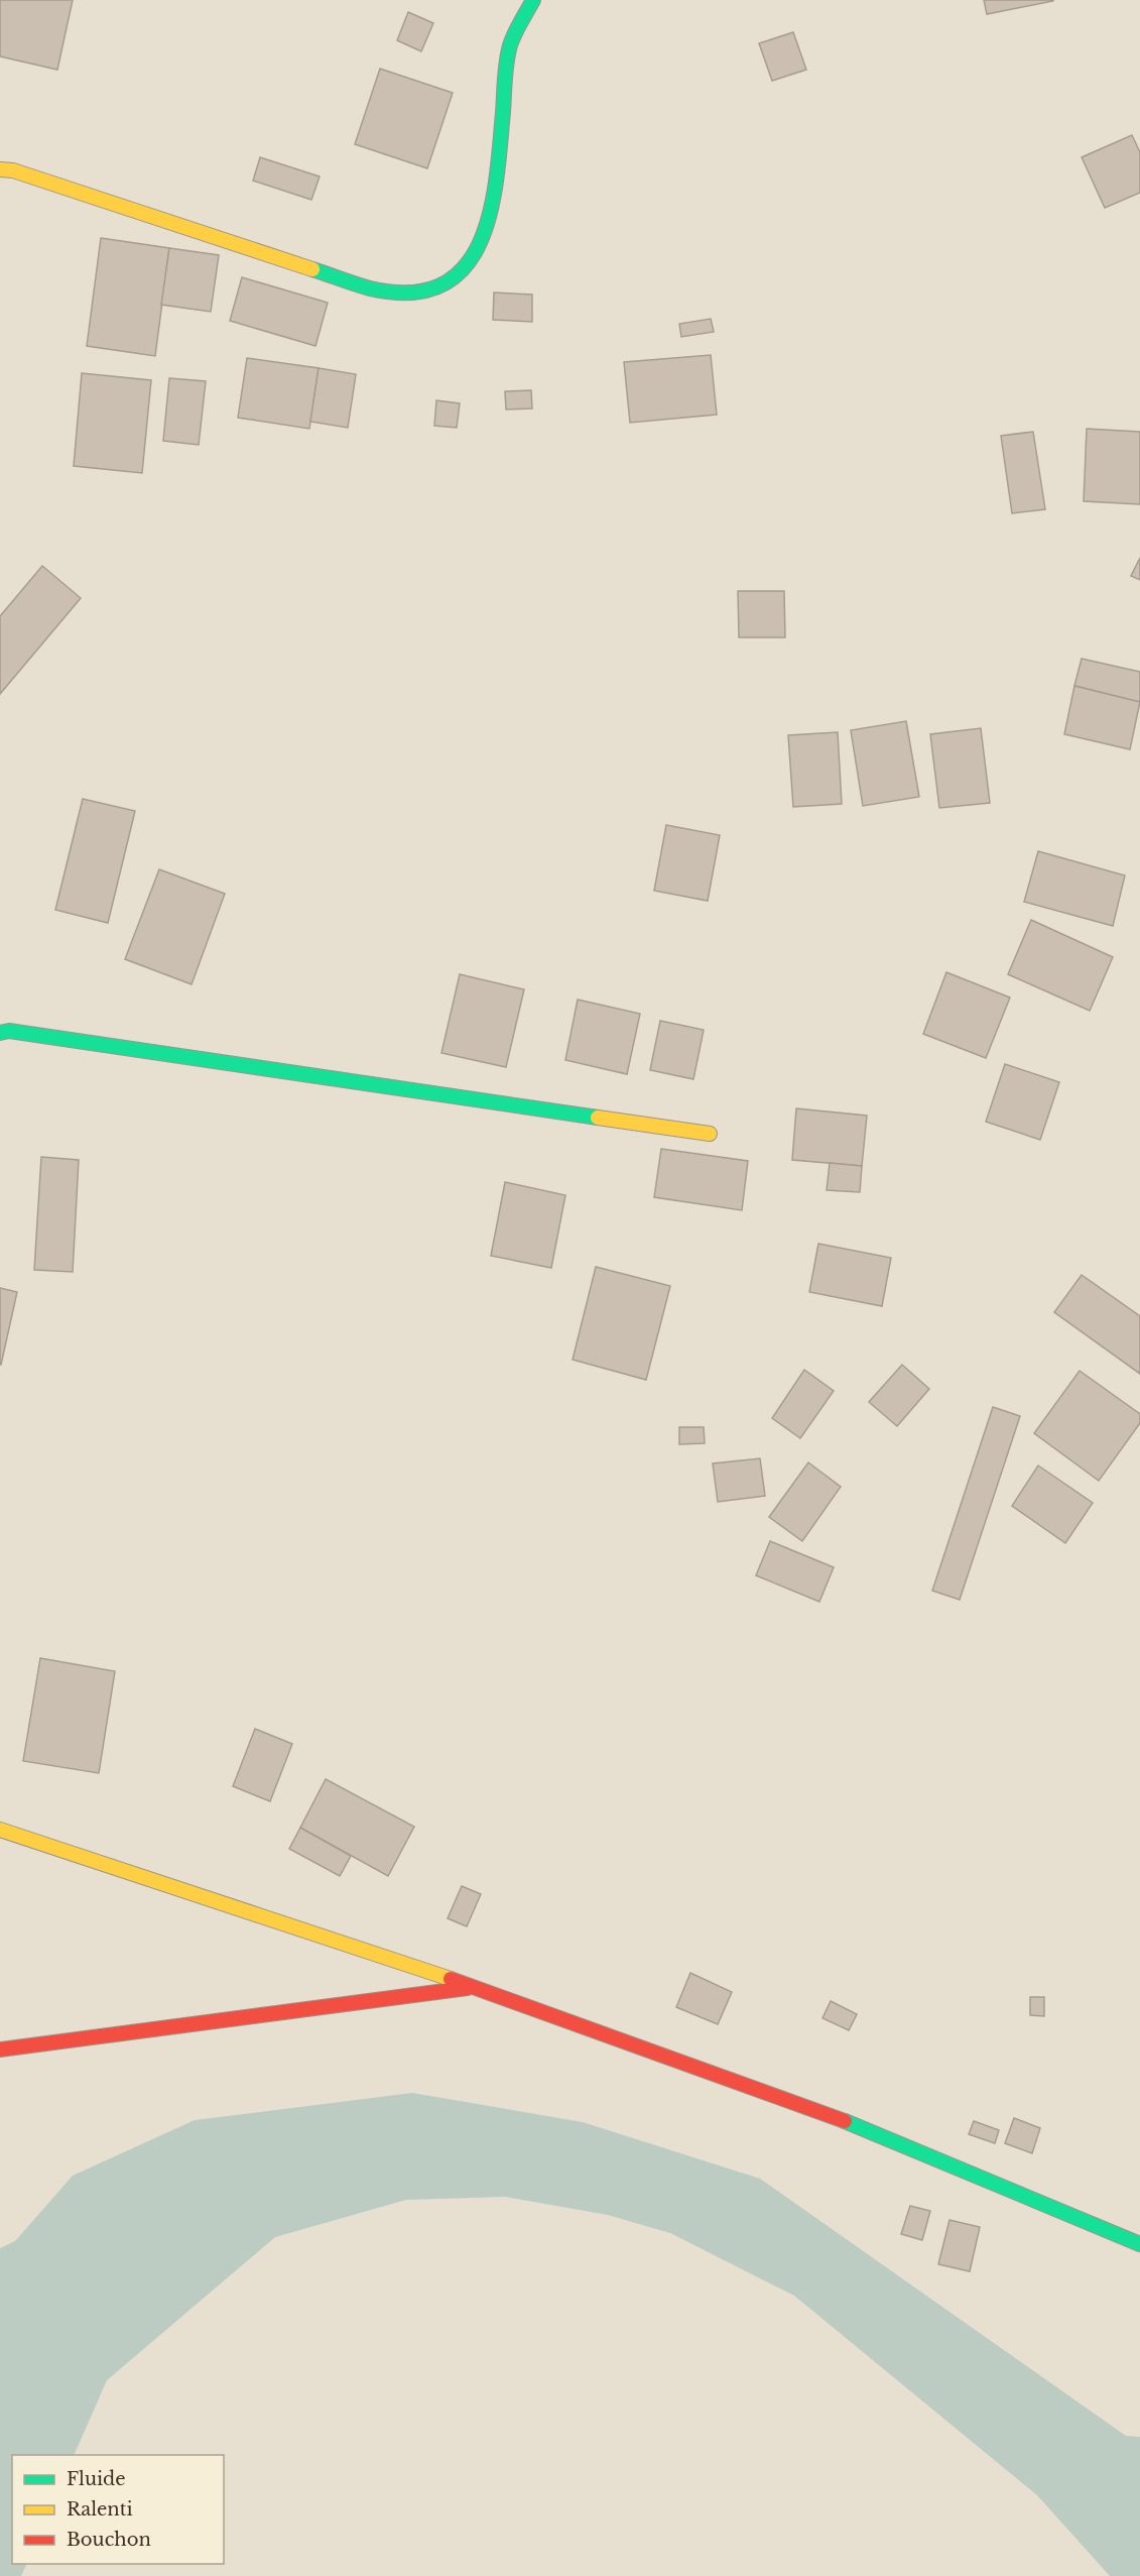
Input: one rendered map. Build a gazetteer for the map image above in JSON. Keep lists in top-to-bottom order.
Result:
{
  "legend": ["Fluide", "Ralenti", "Bouchon"]
}
